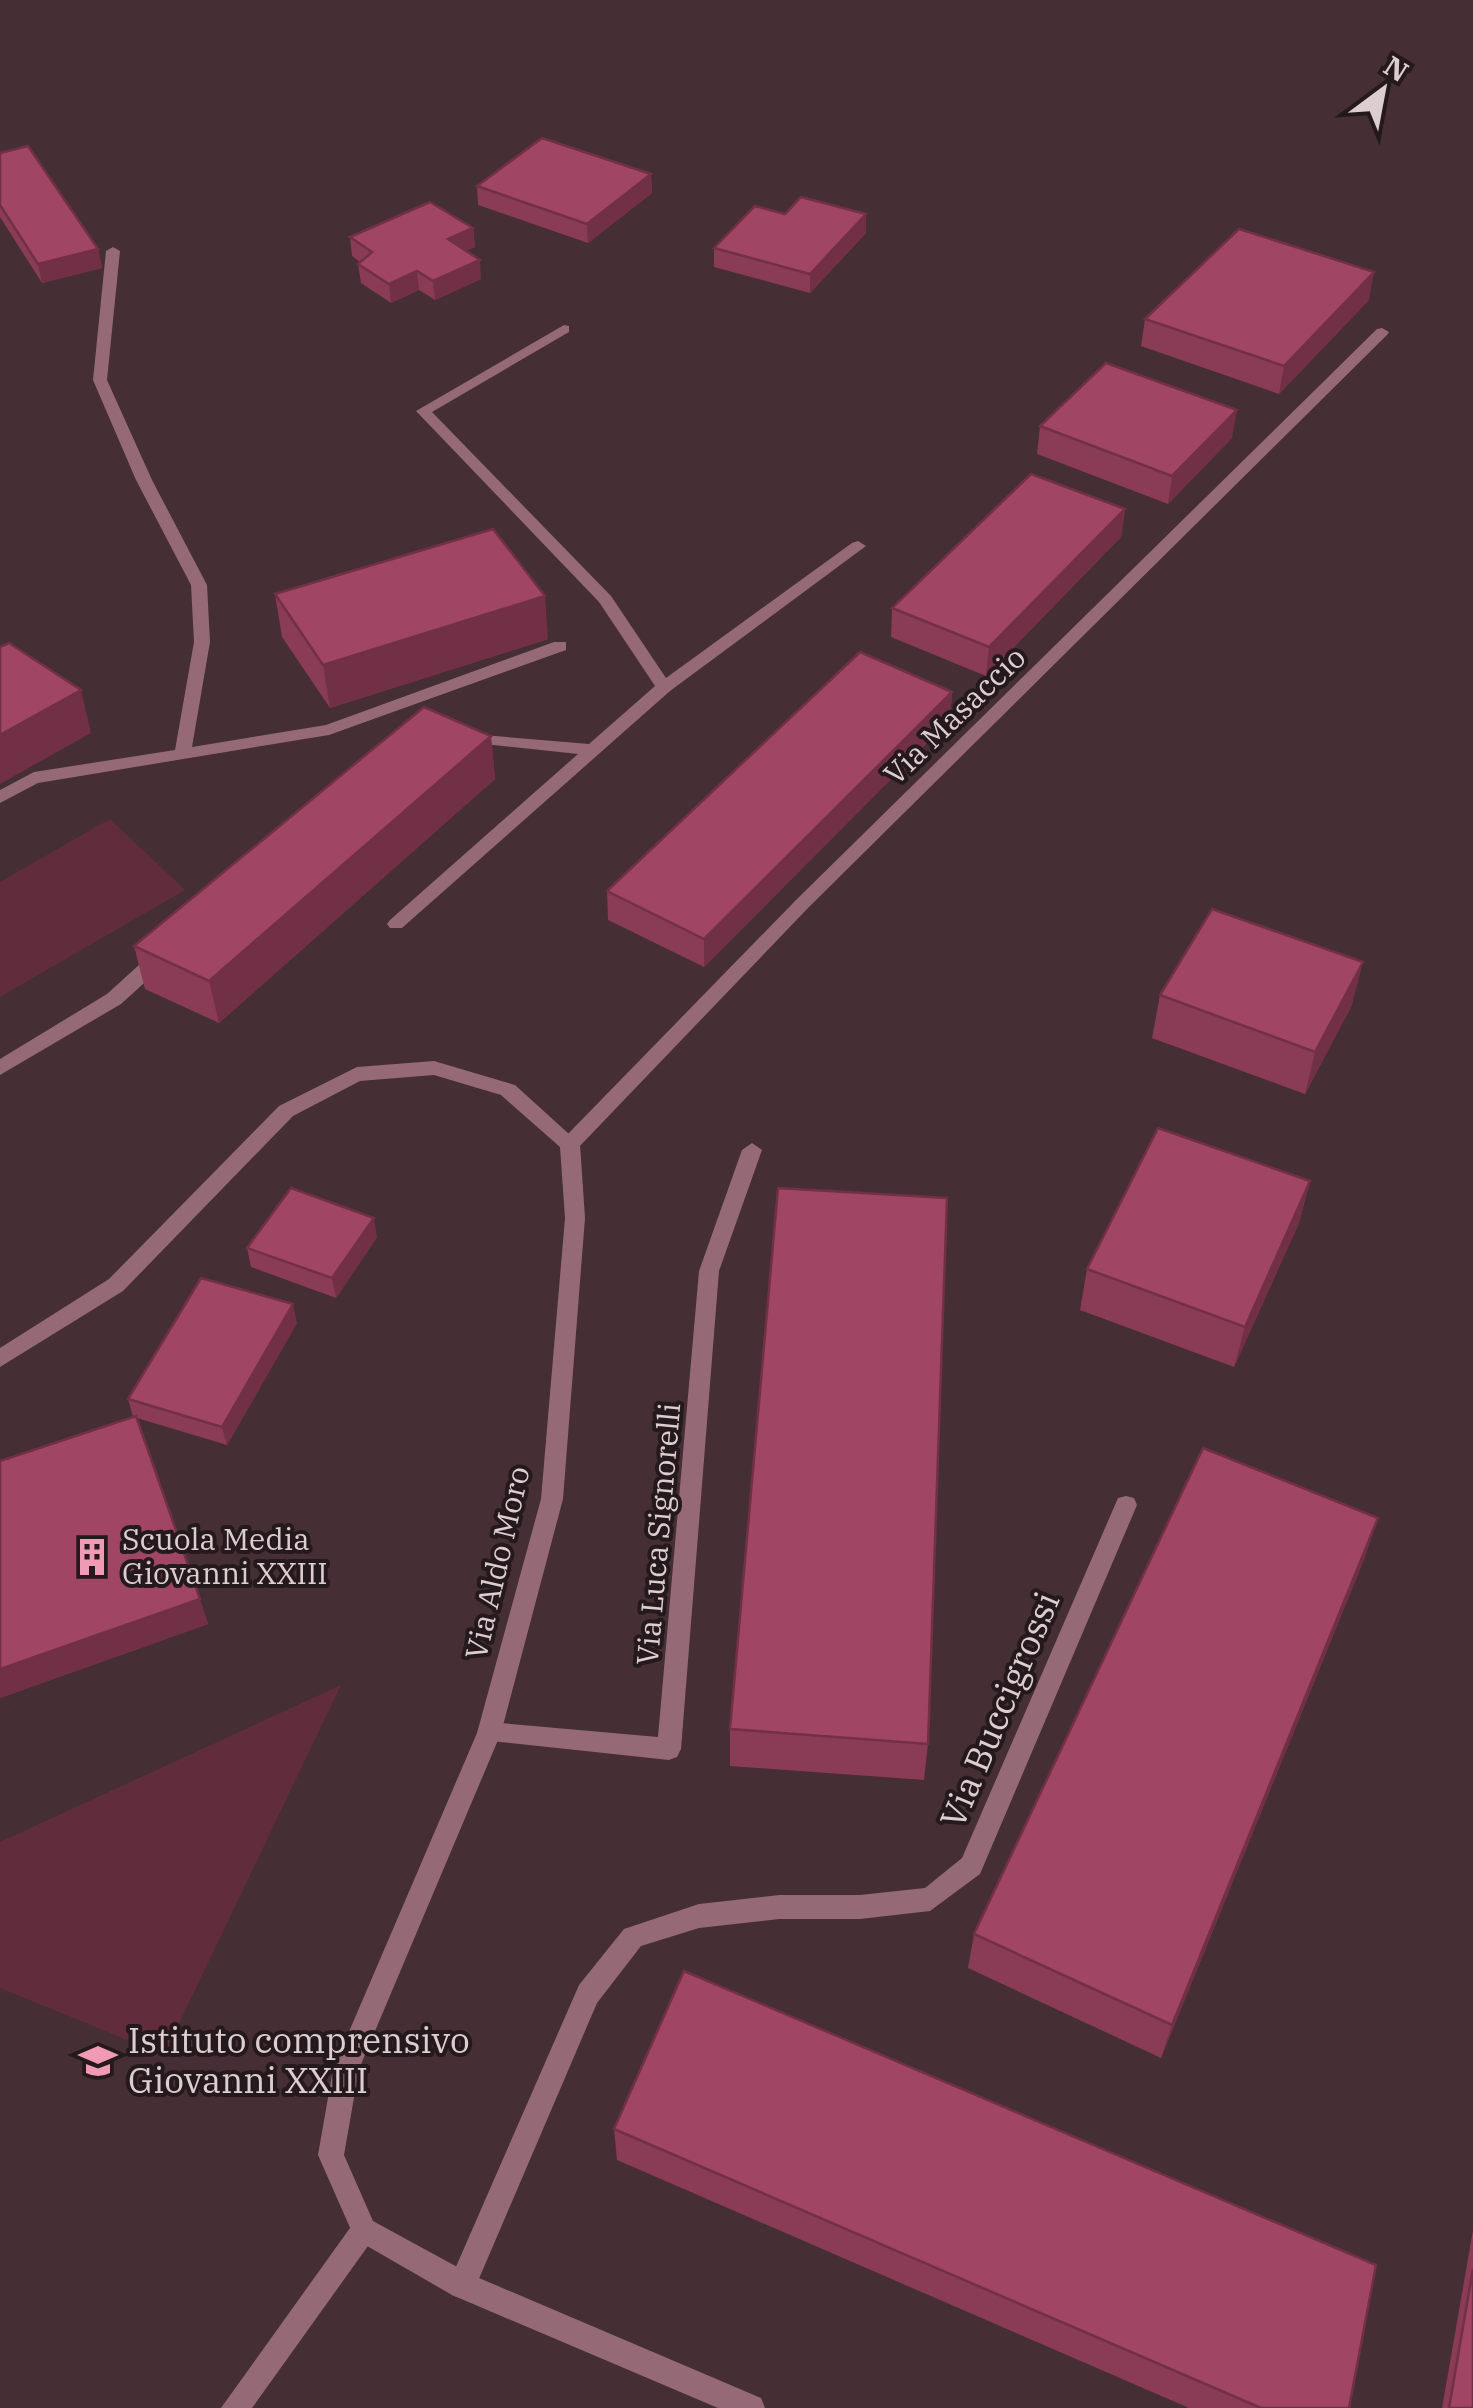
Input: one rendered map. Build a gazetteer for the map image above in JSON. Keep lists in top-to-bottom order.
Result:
{
  "streets": {
    "street": [
      "Via Masaccio",
      "Via Luca Signorelli",
      "Via Aldo Moro",
      "Via Buccigrossi"
    ]
  },
  "crossings": [
    ["Via Masaccio", "Via Aldo Moro"],
    ["Via Luca Signorelli", "Via Aldo Moro"]
  ],
  "places": {
    "building": ["Scuola Media Giovanni XXIII"],
    "school or university": ["Istituto comprensivo Giovanni XXIII"]
  },
  "north": "top right"
}
